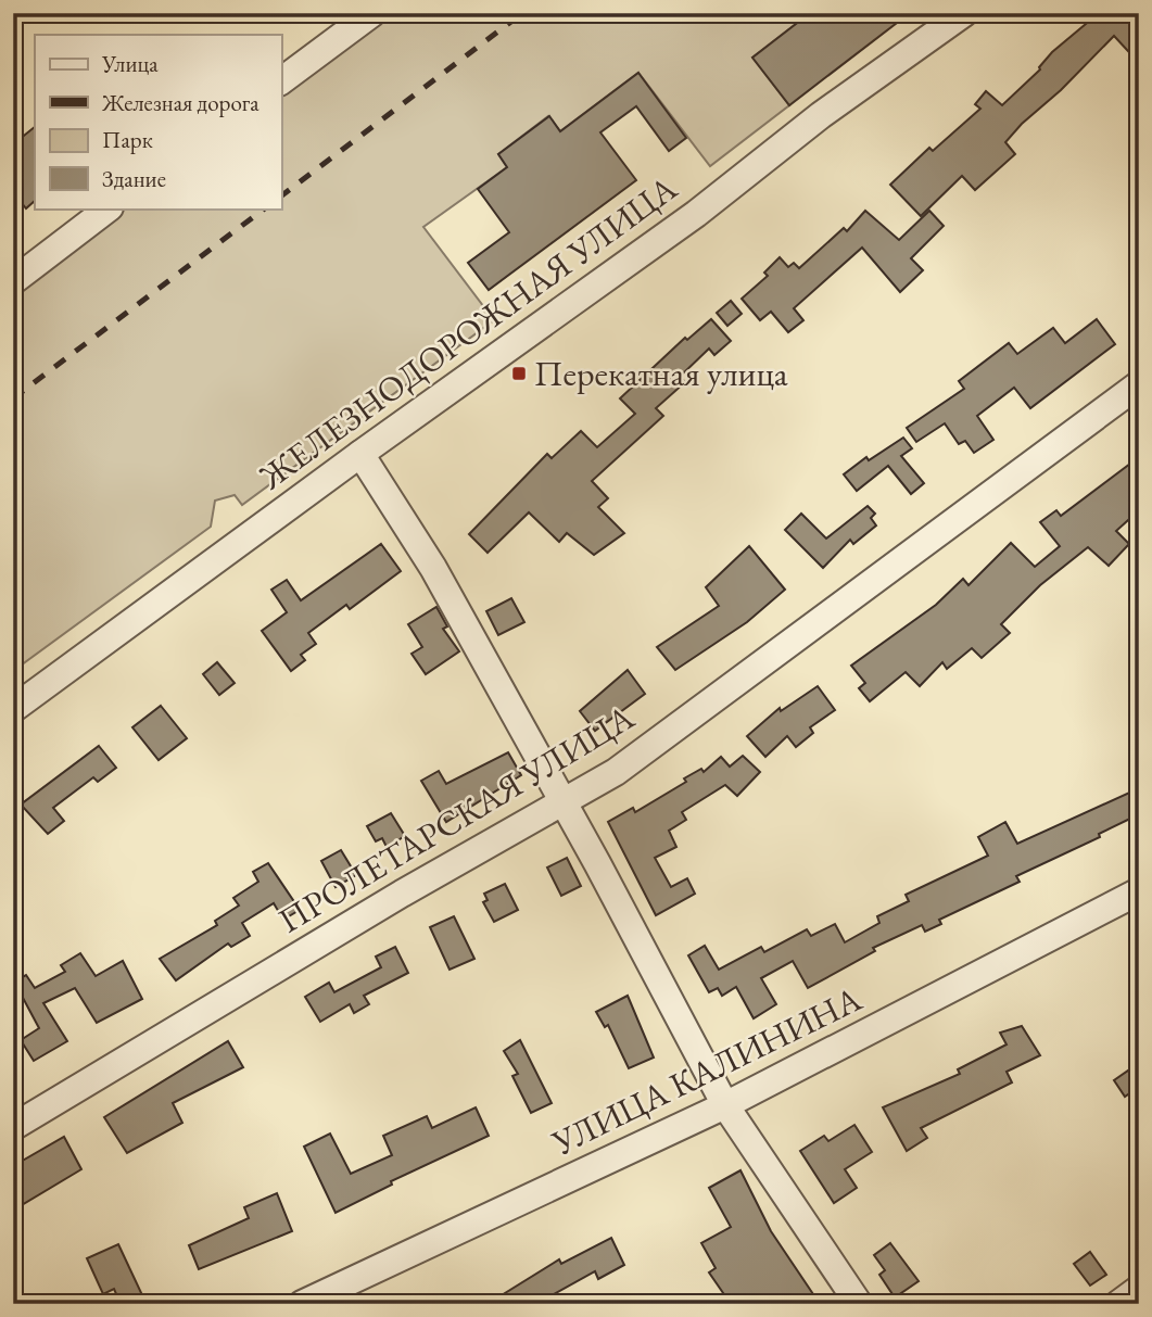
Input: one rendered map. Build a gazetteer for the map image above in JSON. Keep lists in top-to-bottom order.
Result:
{
  "streets": {
    "street": ["ЖЕЛЕЗНОДОРОЖНАЯ УЛИЦА", "ПРОЛЕТАРСКАЯ УЛИЦА", "УЛИЦА КАЛИНИНА"]
  },
  "places": {
    "transit": ["Перекатная улица"]
  },
  "legend": [
    "Улица",
    "Железная дорога",
    "Парк",
    "Здание"
  ]
}
